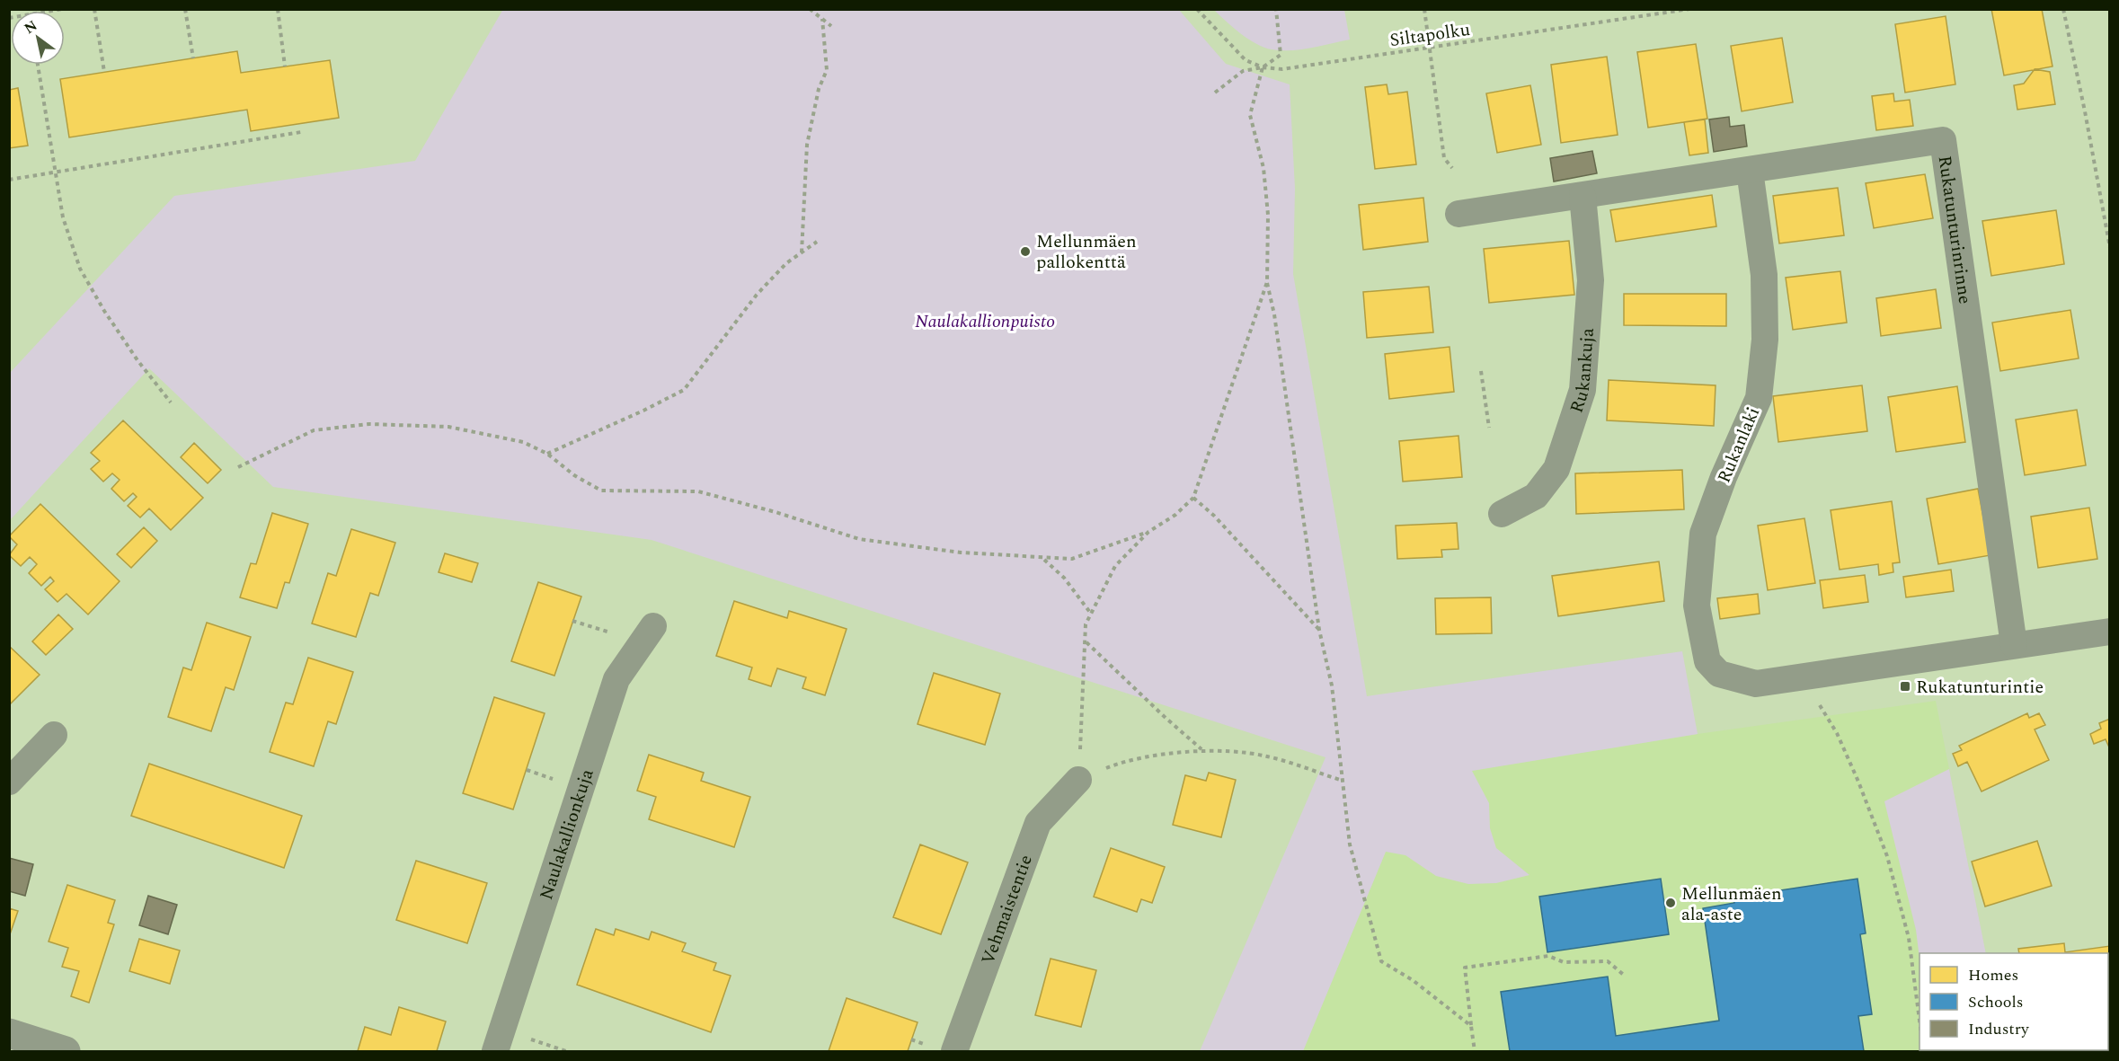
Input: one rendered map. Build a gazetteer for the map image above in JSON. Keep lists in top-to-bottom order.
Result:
{
  "streets": {
    "street": [
      "Rukatunturinrinne",
      "Rukankuja",
      "Rukanlaki",
      "Naulakallionkuja",
      "Vehmaistentie"
    ],
    "path": ["Siltapolku"]
  },
  "crossings": [
    ["Rukatunturinrinne", "Rukankuja"],
    ["Rukatunturinrinne", "Rukanlaki"]
  ],
  "parks": ["Naulakallionpuisto"],
  "places": {
    "other": ["Mellunmäen pallokenttä", "Mellunmäen ala-aste"],
    "transit": ["Rukatunturintie"]
  },
  "legend": ["Homes", "Schools", "Industry"],
  "north": "top left"
}
